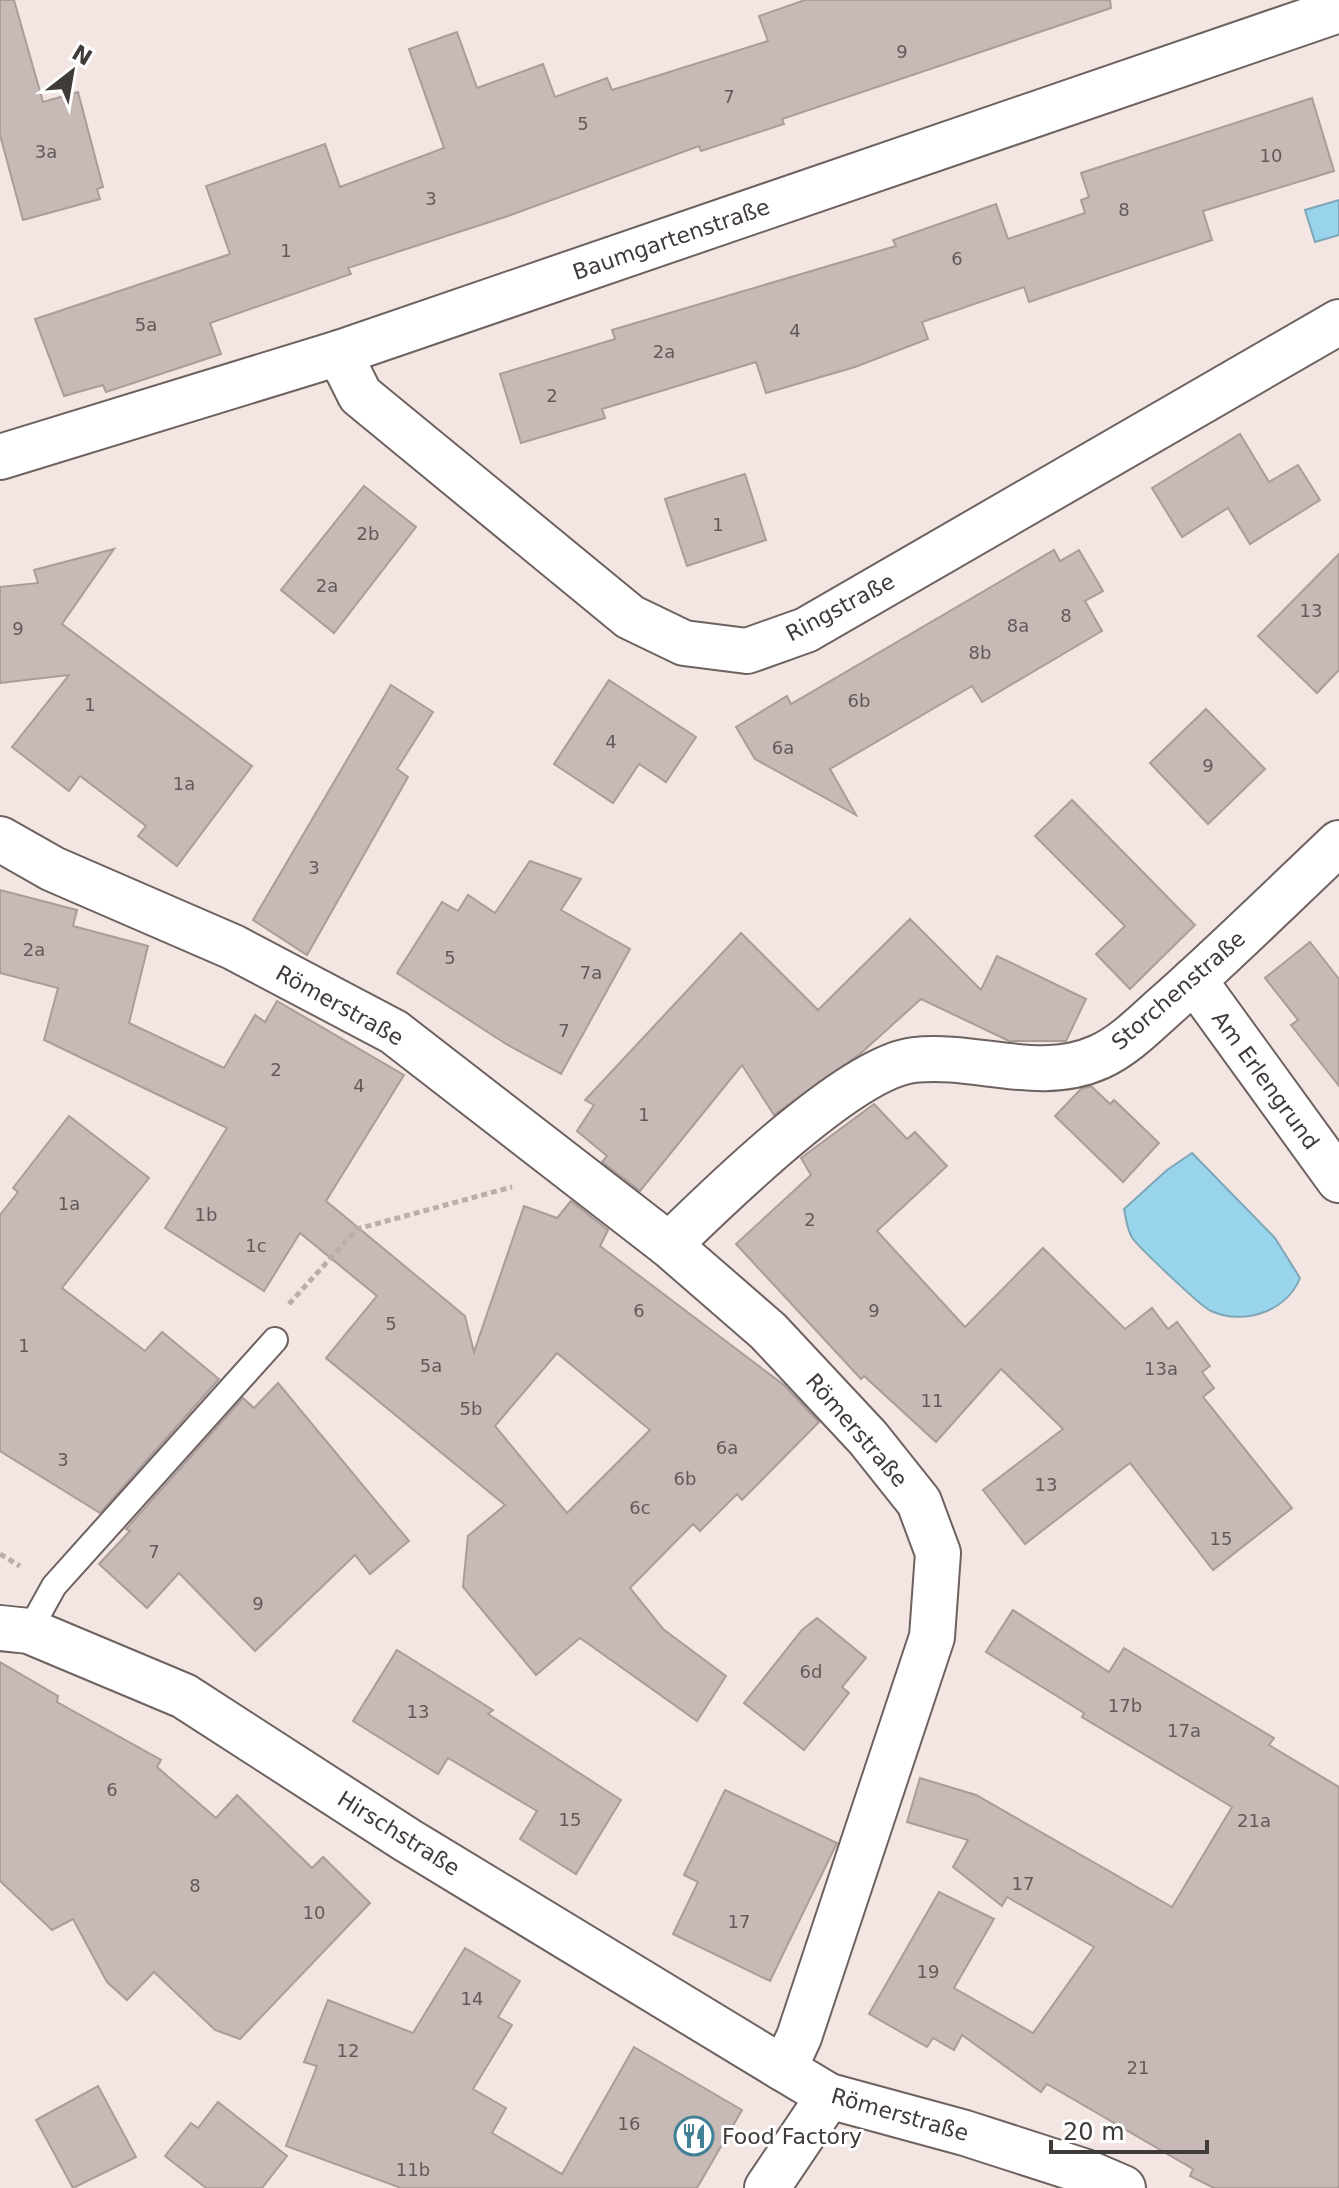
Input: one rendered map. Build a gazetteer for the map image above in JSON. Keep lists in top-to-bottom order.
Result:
{
  "streets": {
    "street": [
      "Baumgartenstraße",
      "Ringstraße",
      "Storchenstraße",
      "Römerstraße",
      "Am Erlengrund",
      "Hirschstraße"
    ]
  },
  "crossings": [
    ["Baumgartenstraße", "Ringstraße"],
    ["Storchenstraße", "Römerstraße"],
    ["Storchenstraße", "Am Erlengrund"],
    ["Römerstraße", "Hirschstraße"]
  ],
  "places": {
    "restaurant": ["Food Factory"]
  },
  "house_numbers": [
    "9",
    "7",
    "5",
    "3a",
    "10",
    "3",
    "8",
    "1",
    "6",
    "5a",
    "4",
    "2a",
    "2",
    "1",
    "2b",
    "2a",
    "13",
    "8",
    "8a",
    "9",
    "8b",
    "6b",
    "1",
    "4",
    "6a",
    "9",
    "1a",
    "3",
    "2a",
    "5",
    "7a",
    "7",
    "2",
    "4",
    "1",
    "1a",
    "1b",
    "2",
    "1c",
    "6",
    "9",
    "5",
    "1",
    "5a",
    "13a",
    "11",
    "5b",
    "6a",
    "3",
    "6b",
    "13",
    "6c",
    "15",
    "7",
    "9",
    "6d",
    "17b",
    "13",
    "17a",
    "6",
    "15",
    "21a",
    "17",
    "8",
    "10",
    "17",
    "19",
    "14",
    "12",
    "21",
    "16",
    "11b"
  ],
  "scale_bar": "20 m",
  "north": "top right"
}
